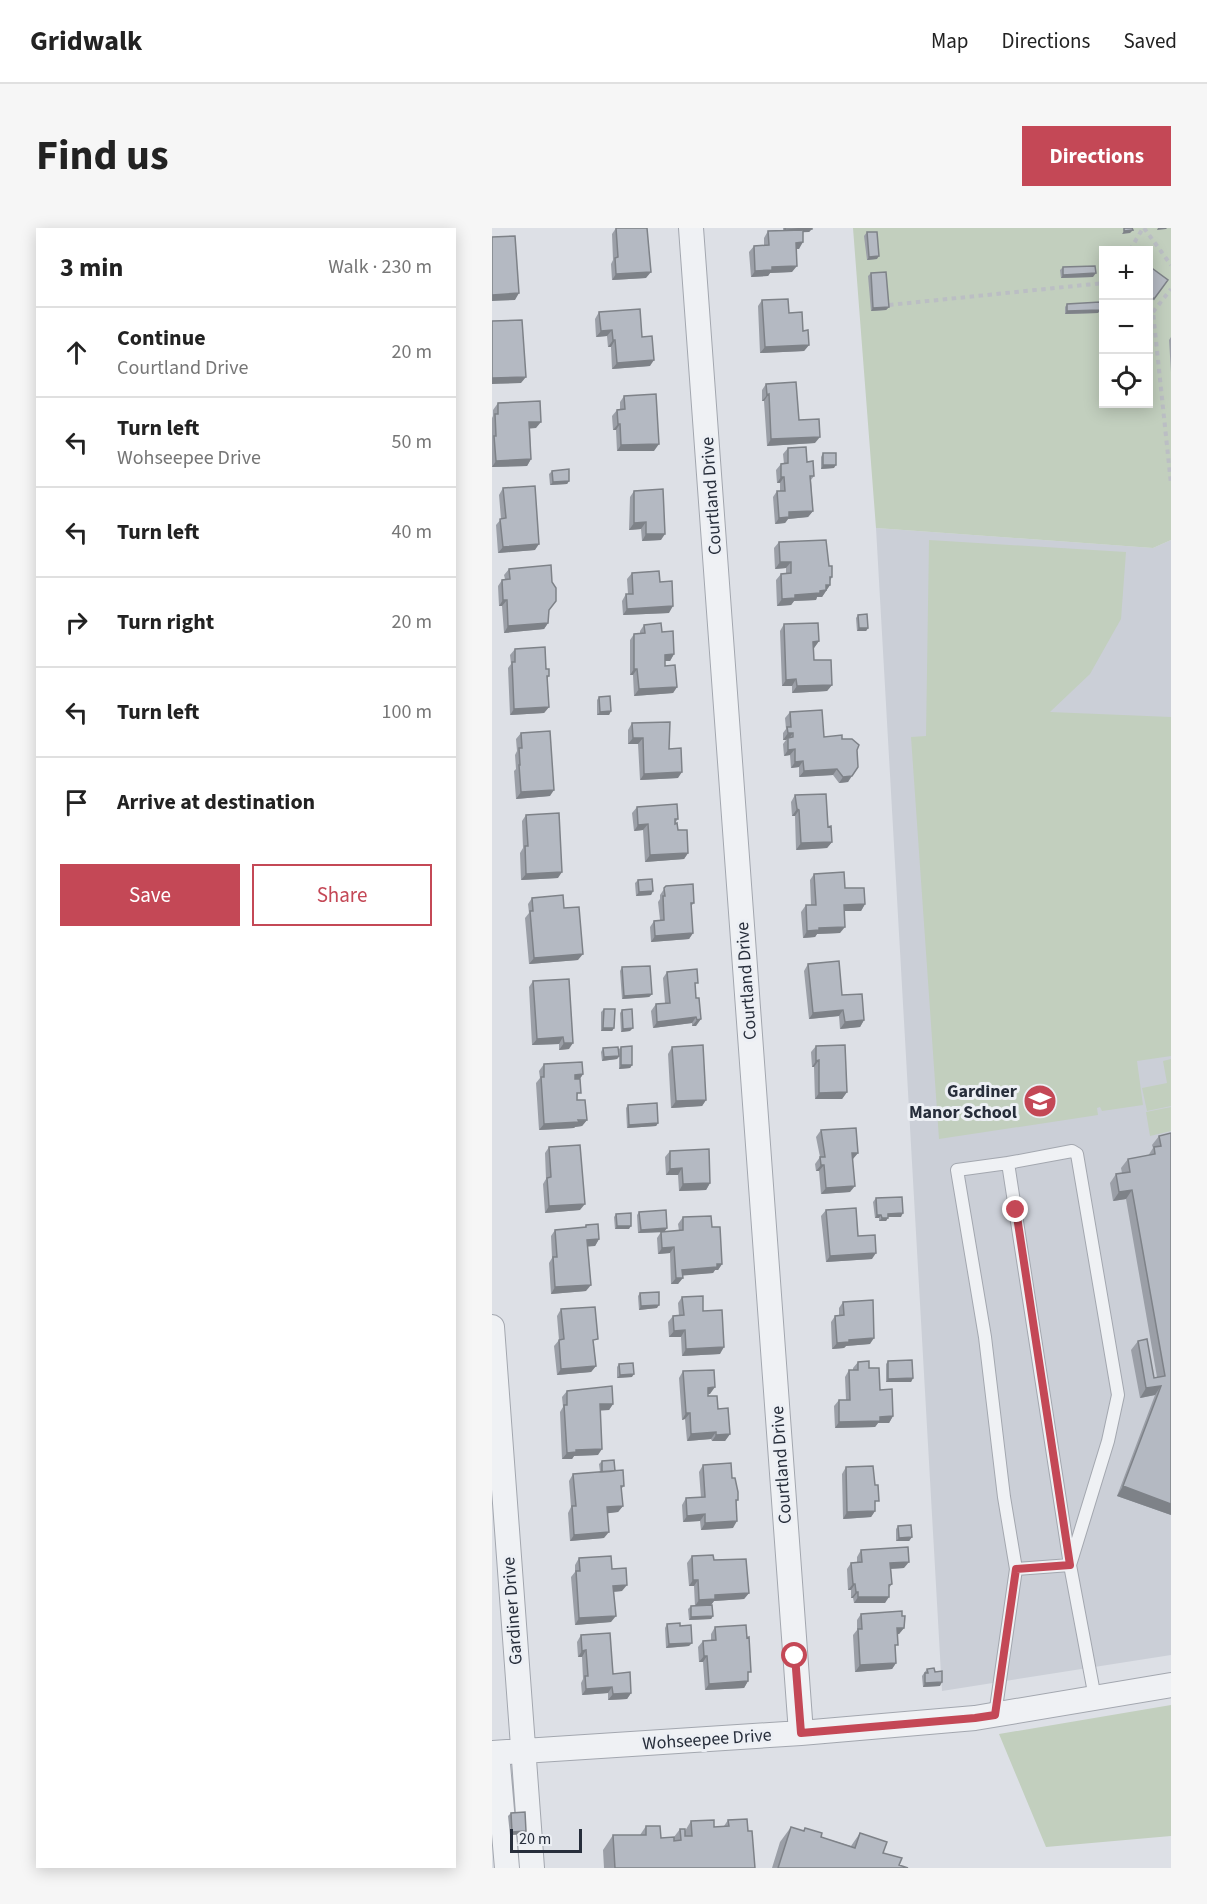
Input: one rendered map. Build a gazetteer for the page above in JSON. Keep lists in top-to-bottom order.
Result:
{
  "streets": {
    "street": ["Courtland Drive", "Gardiner Drive", "Wohseepee Drive"]
  },
  "crossings": [
    ["Courtland Drive", "Wohseepee Drive"],
    ["Gardiner Drive", "Wohseepee Drive"]
  ],
  "places": {
    "school or university": ["Gardiner Manor School"]
  },
  "scale_bar": "20 m",
  "page": {
    "header": "Gridwalk",
    "nav": ["Map", "Directions", "Saved"],
    "title": "Find us",
    "buttons": [
      "Directions",
      ["Save", "Share"]
    ],
    "heading": ["3 min", "Walk · 230 m"],
    "map_buttons": ["+", "−"],
    "list": [
      ["Continue", "Courtland Drive", "20 m"],
      ["Turn left", "Wohseepee Drive", "50 m"],
      ["Turn left", "40 m"],
      ["Turn right", "20 m"],
      ["Turn left", "100 m"],
      "Arrive at destination"
    ],
    "scale": "20 m"
  }
}
